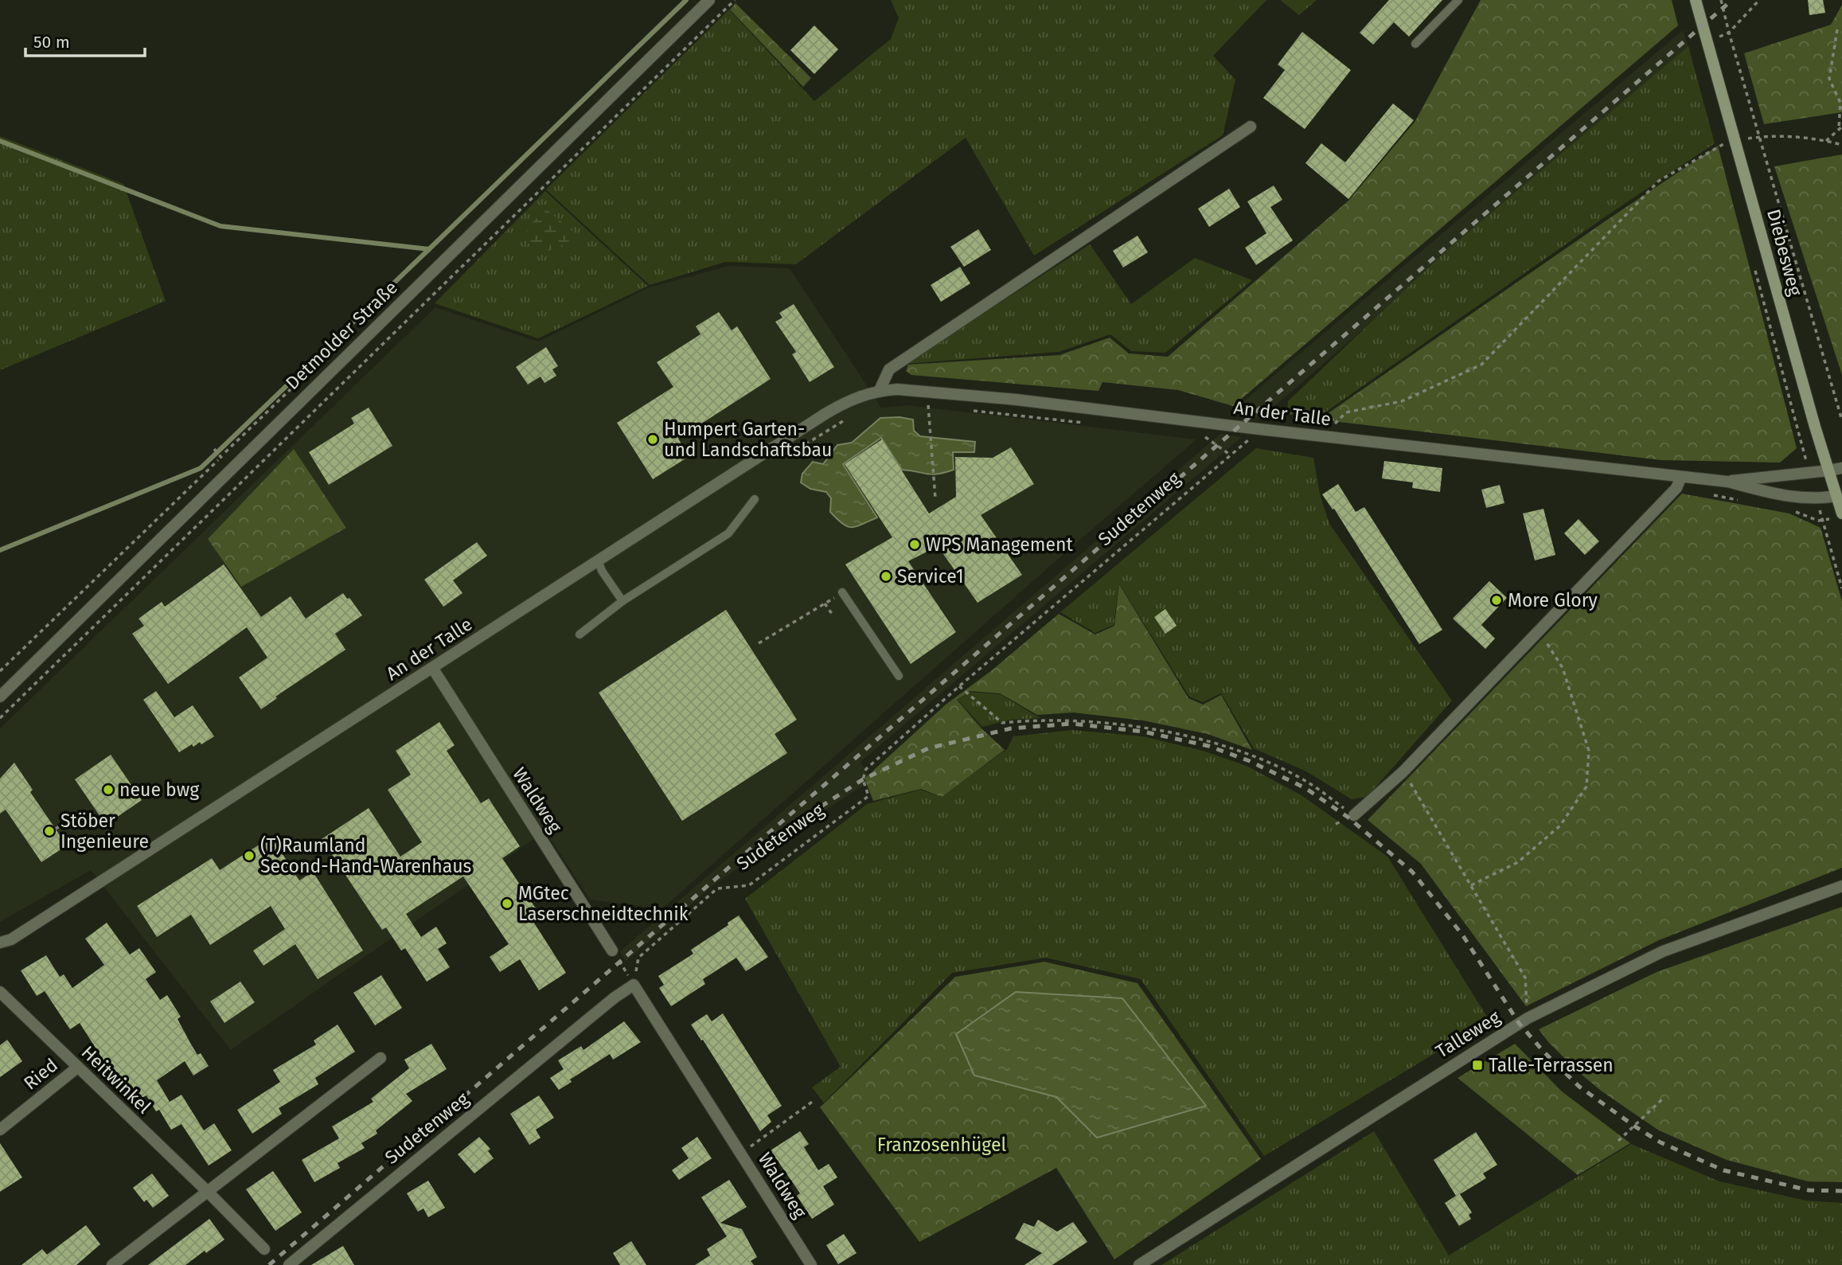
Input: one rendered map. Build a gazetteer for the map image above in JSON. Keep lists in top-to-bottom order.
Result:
{
  "streets": {
    "main road": ["Diebesweg"],
    "street": [
      "Detmolder Straße",
      "An der Talle",
      "Sudetenweg",
      "Waldweg",
      "Talleweg",
      "Ried",
      "Heitwinkel"
    ]
  },
  "crossings": [
    ["Diebesweg", "An der Talle"],
    ["An der Talle", "Waldweg"],
    ["Sudetenweg", "Waldweg"],
    ["Ried", "Heitwinkel"]
  ],
  "parks": ["Franzosenhügel"],
  "places": {
    "other": [
      "Humpert Garten- und Landschaftsbau",
      "WPS Management",
      "Service1",
      "More Glory",
      "neue bwg",
      "Stöber Ingenieure",
      "(T)Raumland Second-Hand-Warenhaus",
      "MGtec Laserschneidtechnik"
    ],
    "transit": ["Talle-Terrassen"]
  },
  "scale_bar": "50 m"
}
